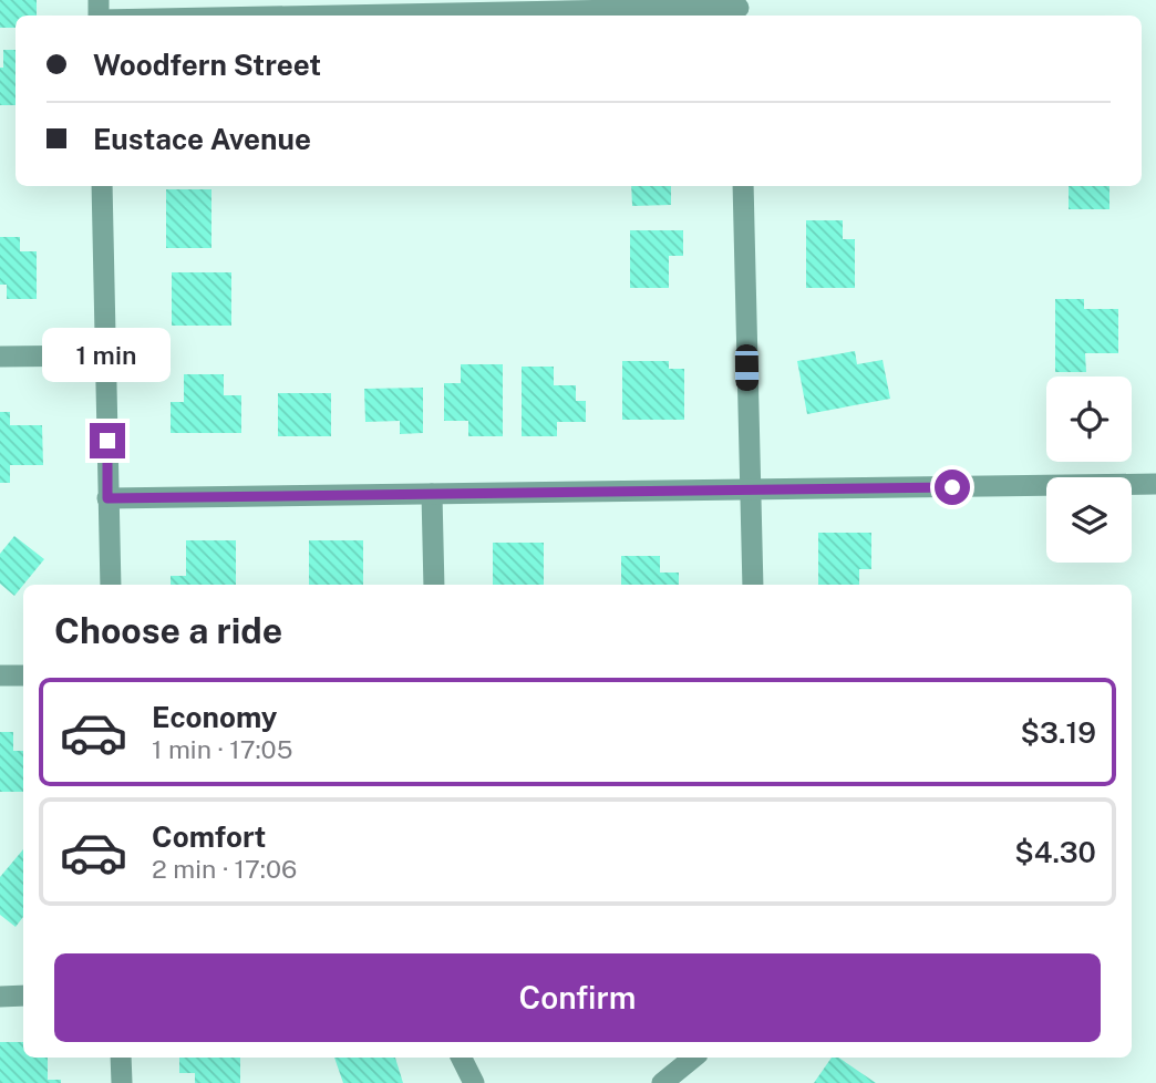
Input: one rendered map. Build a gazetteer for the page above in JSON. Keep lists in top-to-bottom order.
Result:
{
  "page": {
    "banner": ["Woodfern Street", "Eustace Avenue"],
    "bubble": "1 min",
    "heading": "Choose a ride",
    "list": [
      {
        "name": "Economy",
        "note": "1 min · 17:05",
        "value": "$3.19"
      },
      {
        "name": "Comfort",
        "note": "2 min · 17:06",
        "value": "$4.30"
      }
    ],
    "buttons": "Confirm"
  }
}
